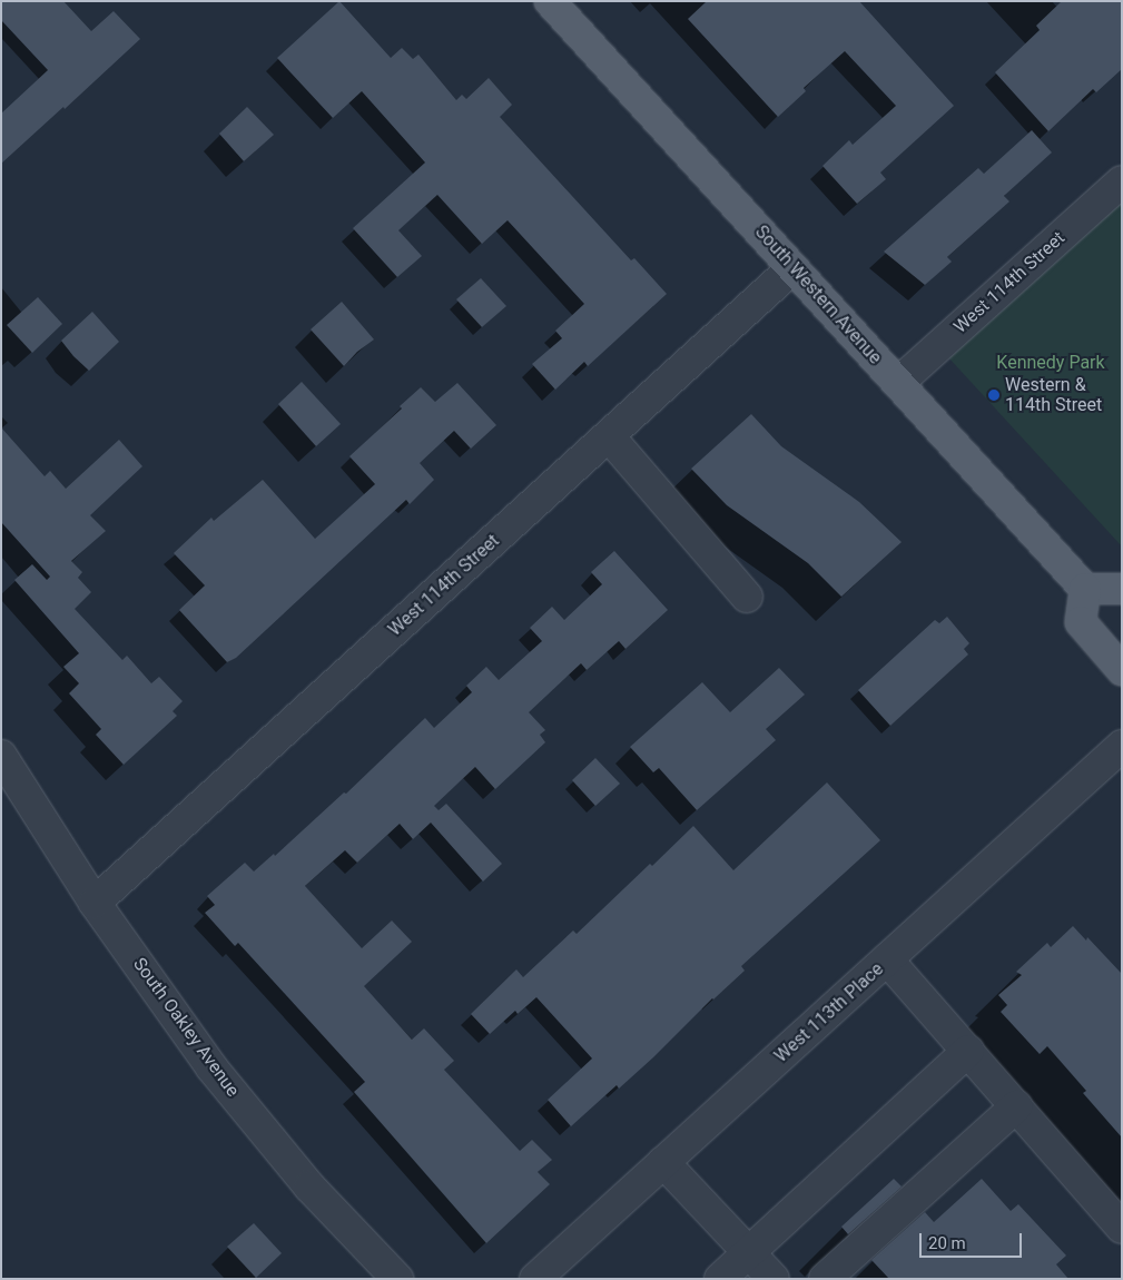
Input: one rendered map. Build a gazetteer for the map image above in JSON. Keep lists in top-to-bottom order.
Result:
{
  "streets": {
    "main road": ["South Western Avenue"],
    "street": ["West 114th Street", "West 113th Place", "South Oakley Avenue"]
  },
  "crossings": [
    ["West 114th Street", "South Western Avenue"],
    ["West 114th Street", "South Oakley Avenue"]
  ],
  "parks": ["Kennedy Park"],
  "places": ["Western & 114th Street"],
  "scale_bar": "20 m"
}
